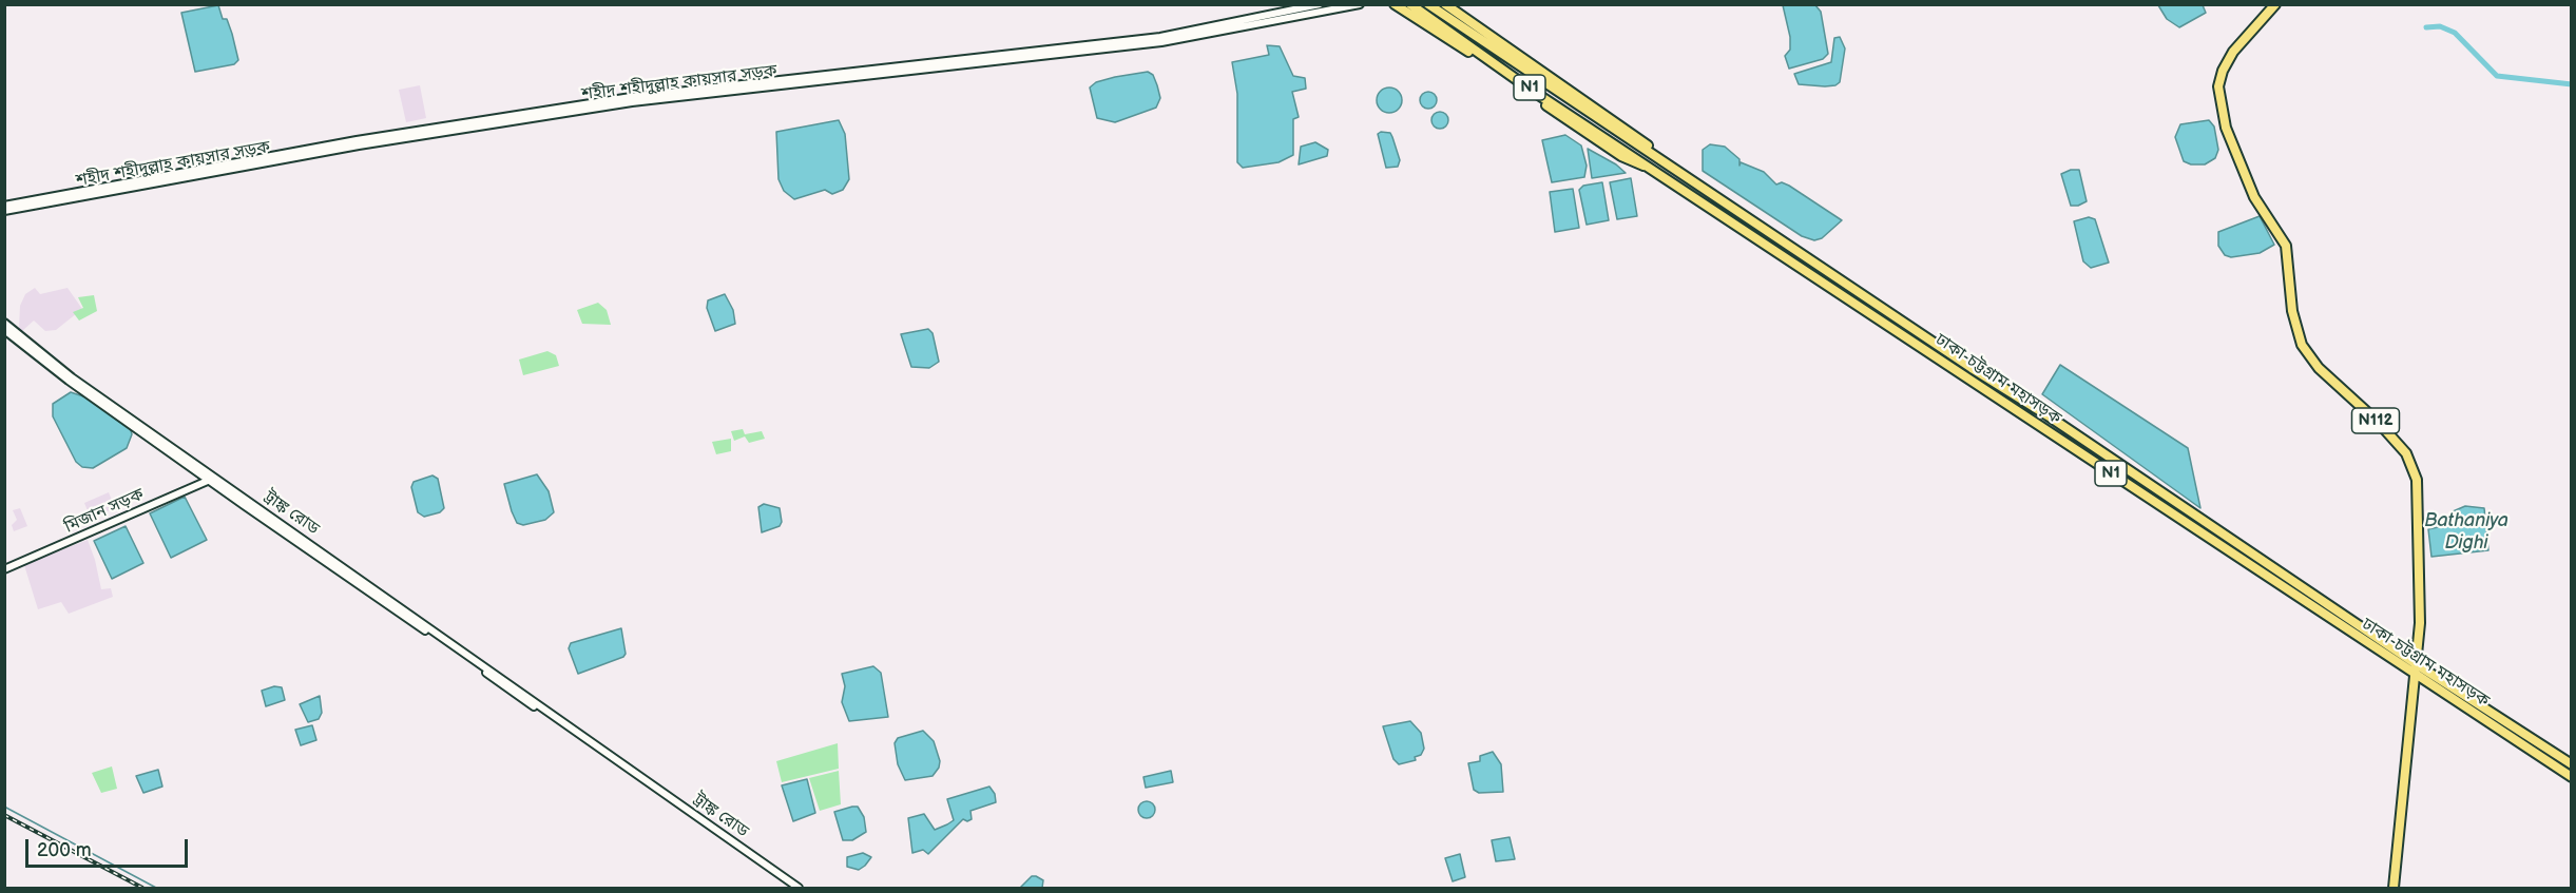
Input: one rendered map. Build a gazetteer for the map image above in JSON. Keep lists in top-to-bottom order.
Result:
{
  "streets": {
    "highway": ["N1", "ঢাকা-চট্টগ্রাম মহাসড়ক", "N112"],
    "main road": ["শহীদ শহীদুল্লাহ কায়সার সড়ক", "মিজান সড়ক", "ট্রাঙ্ক রোড"]
  },
  "crossings": [
    ["ঢাকা-চট্টগ্রাম মহাসড়ক", "N112"],
    ["মিজান সড়ক", "ট্রাঙ্ক রোড"]
  ],
  "water": ["Bathaniya Dighi"],
  "scale_bar": "200 m"
}
